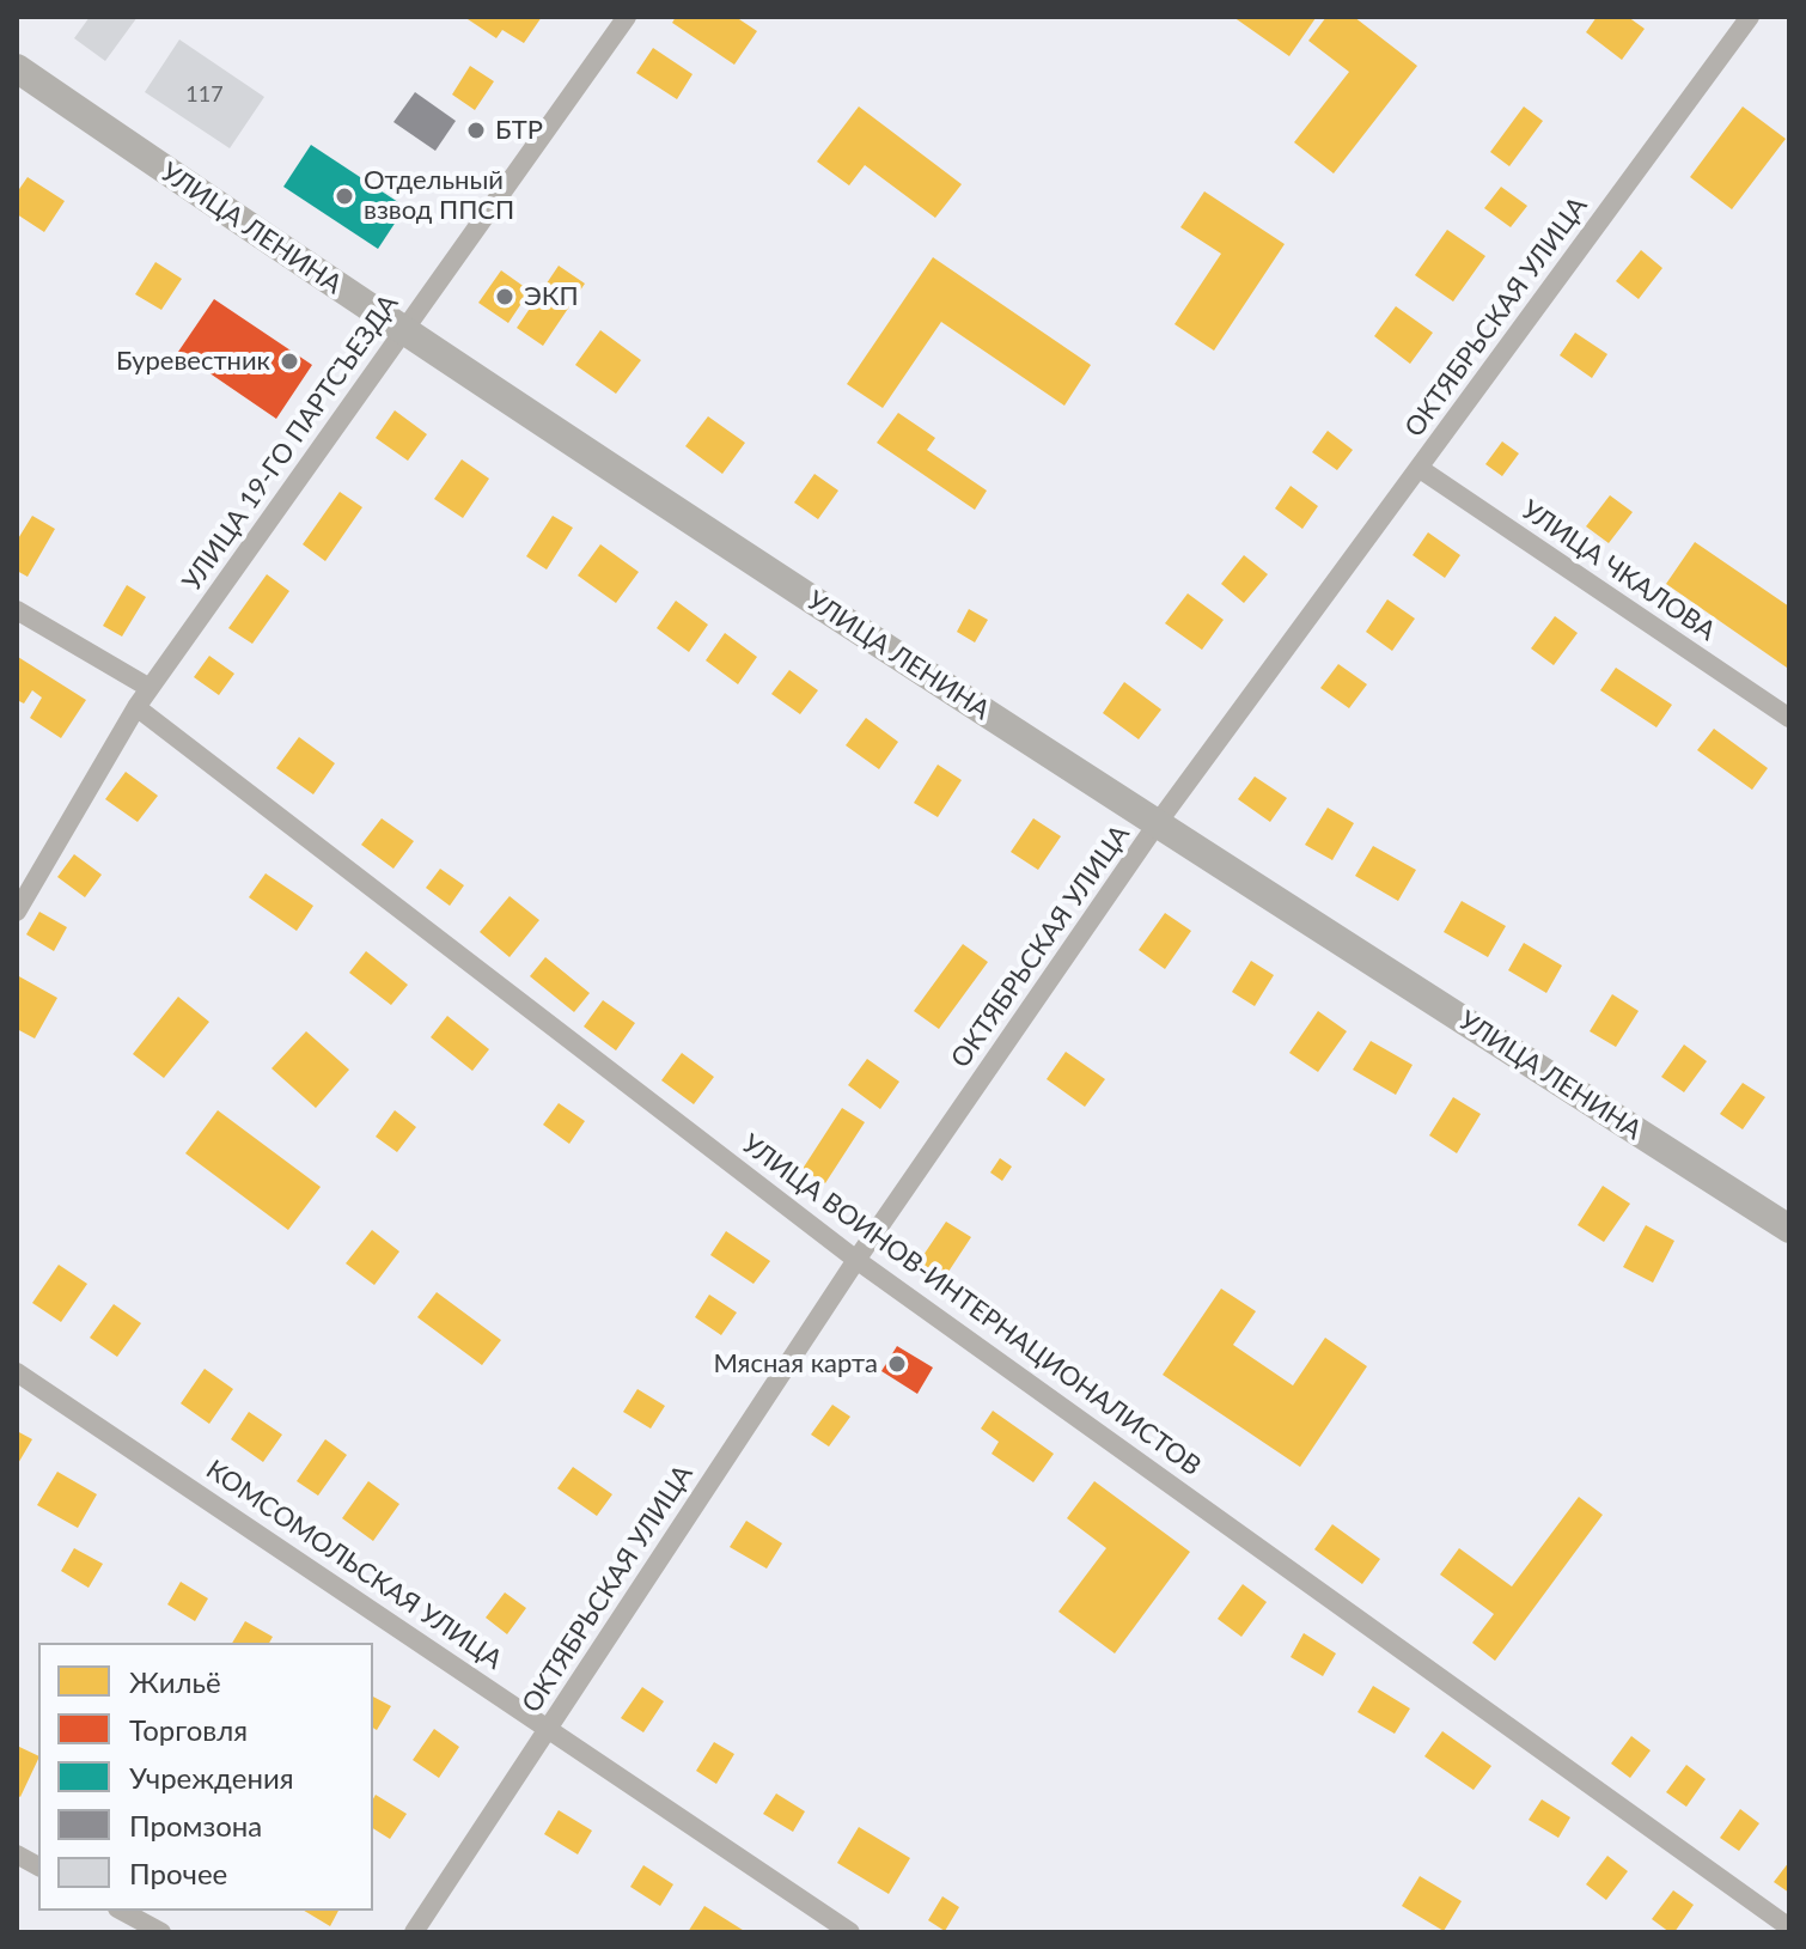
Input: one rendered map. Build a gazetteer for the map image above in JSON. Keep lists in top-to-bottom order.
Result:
{
  "streets": {
    "main road": ["УЛИЦА ЛЕНИНА"],
    "street": [
      "ОКТЯБРЬСКАЯ УЛИЦА",
      "УЛИЦА 19-ГО ПАРТСЪЕЗДА",
      "УЛИЦА ЧКАЛОВА",
      "УЛИЦА ВОИНОВ-ИНТЕРНАЦИОНАЛИСТОВ",
      "КОМСОМОЛЬСКАЯ УЛИЦА"
    ]
  },
  "crossings": [
    ["УЛИЦА ЛЕНИНА", "ОКТЯБРЬСКАЯ УЛИЦА"],
    ["УЛИЦА ЛЕНИНА", "УЛИЦА 19-ГО ПАРТСЪЕЗДА"],
    ["ОКТЯБРЬСКАЯ УЛИЦА", "УЛИЦА ЧКАЛОВА"],
    ["ОКТЯБРЬСКАЯ УЛИЦА", "УЛИЦА ВОИНОВ-ИНТЕРНАЦИОНАЛИСТОВ"],
    ["ОКТЯБРЬСКАЯ УЛИЦА", "КОМСОМОЛЬСКАЯ УЛИЦА"],
    ["УЛИЦА 19-ГО ПАРТСЪЕЗДА", "УЛИЦА ВОИНОВ-ИНТЕРНАЦИОНАЛИСТОВ"]
  ],
  "places": [
    "БТР",
    "Отдельный взвод ППСП",
    "ЭКП",
    "Буревестник",
    "Мясная карта"
  ],
  "house_numbers": ["117"],
  "legend": [
    "Жильё",
    "Торговля",
    "Учреждения",
    "Промзона",
    "Прочее"
  ]
}
